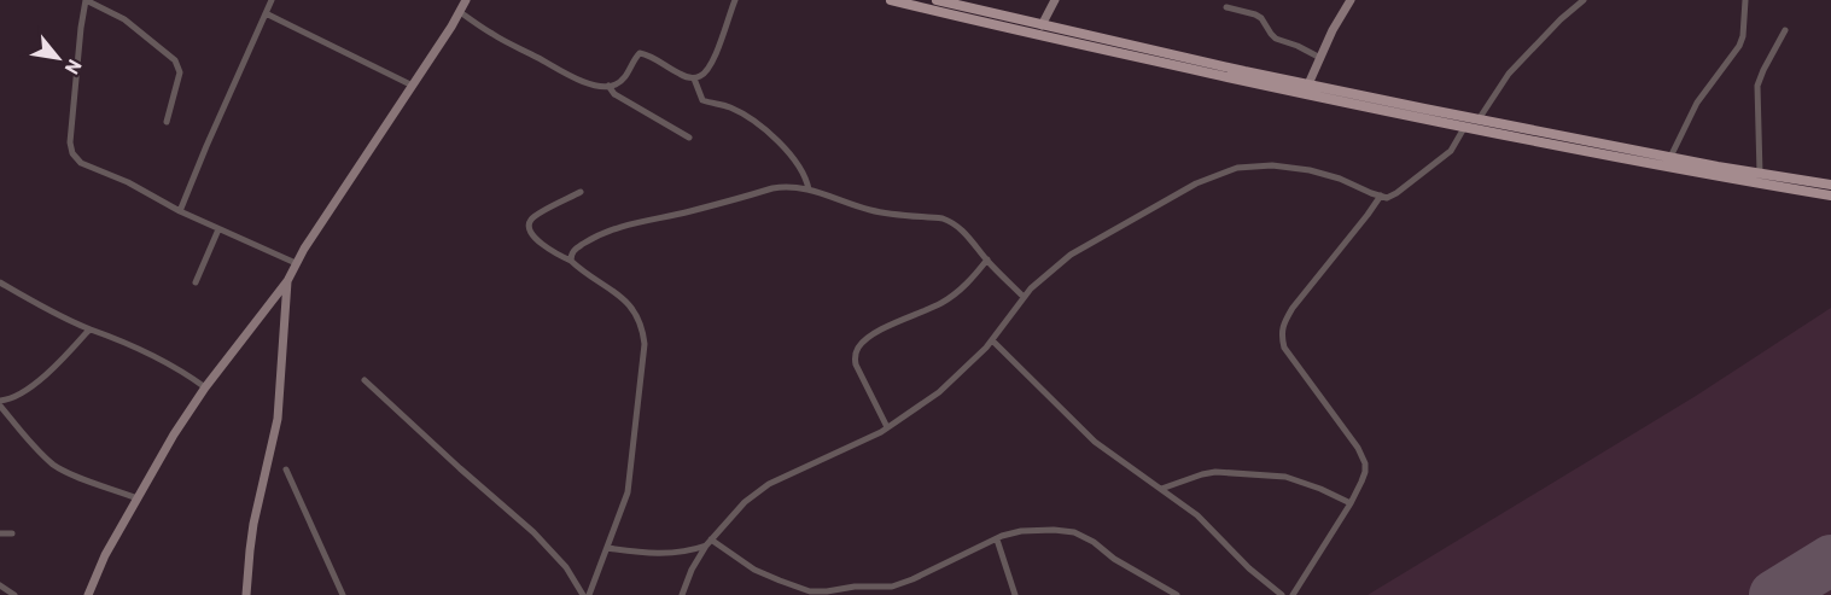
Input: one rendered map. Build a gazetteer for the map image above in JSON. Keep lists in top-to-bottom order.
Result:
{
  "north": "bottom right"
}
